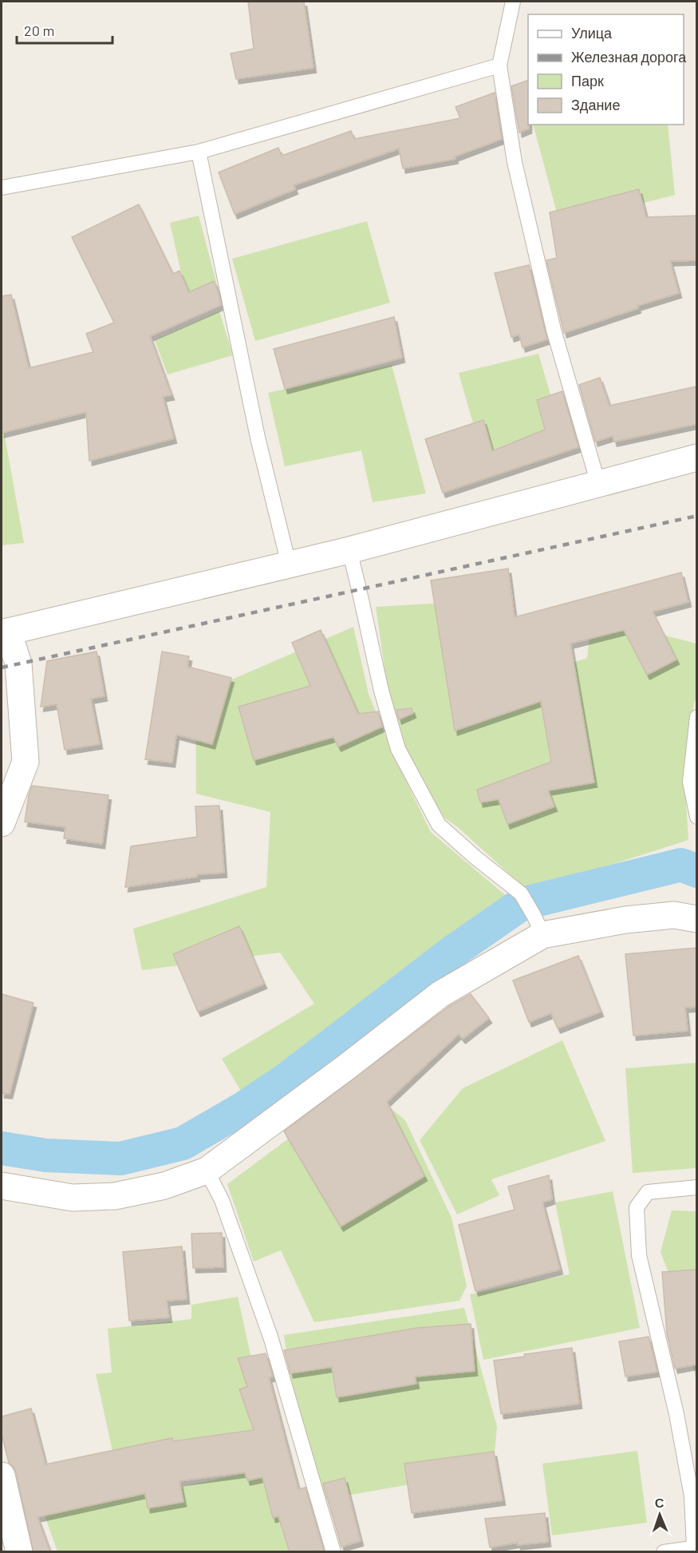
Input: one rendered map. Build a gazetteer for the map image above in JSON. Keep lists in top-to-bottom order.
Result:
{
  "legend": [
    "Улица",
    "Железная дорога",
    "Парк",
    "Здание"
  ],
  "scale_bar": "20 m",
  "north": "top"
}
